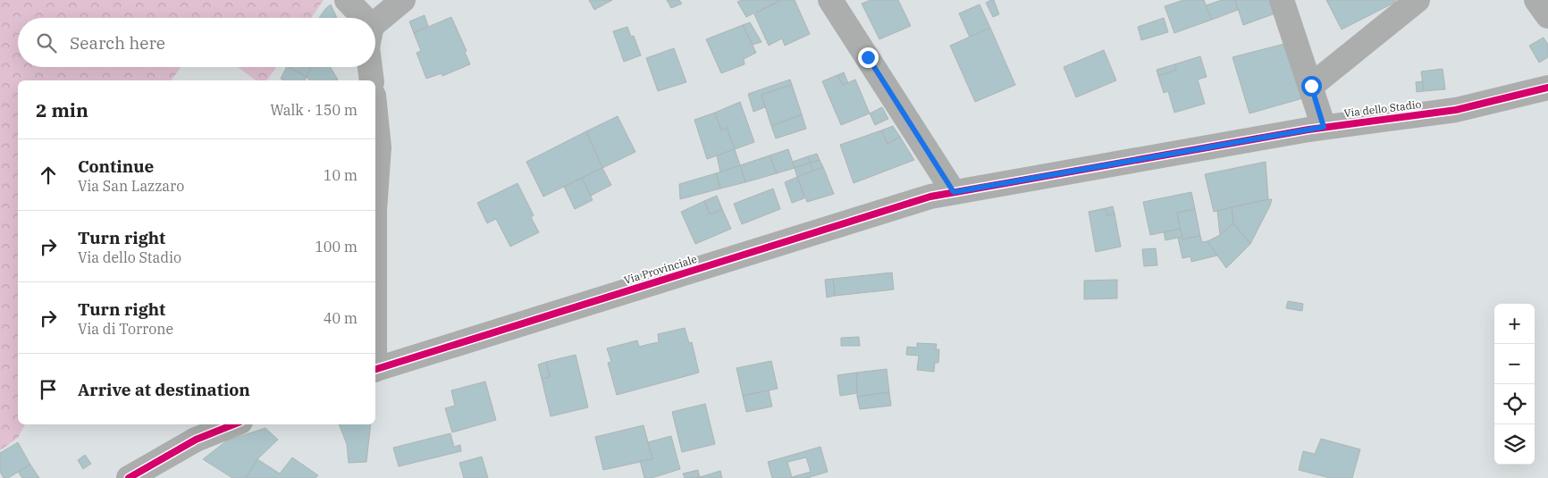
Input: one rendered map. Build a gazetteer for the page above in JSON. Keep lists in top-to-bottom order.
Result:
{
  "streets": {
    "street": ["Via dello Stadio", "Via Provinciale"]
  },
  "crossings": [
    ["Via dello Stadio", "Via Provinciale"]
  ],
  "page": {
    "search": "Search here",
    "heading": ["2 min", "Walk · 150 m"],
    "list": [
      ["Continue", "Via San Lazzaro", "10 m"],
      ["Turn right", "Via dello Stadio", "100 m"],
      ["Turn right", "Via di Torrone", "40 m"],
      "Arrive at destination"
    ],
    "map_buttons": ["+", "−"]
  }
}
